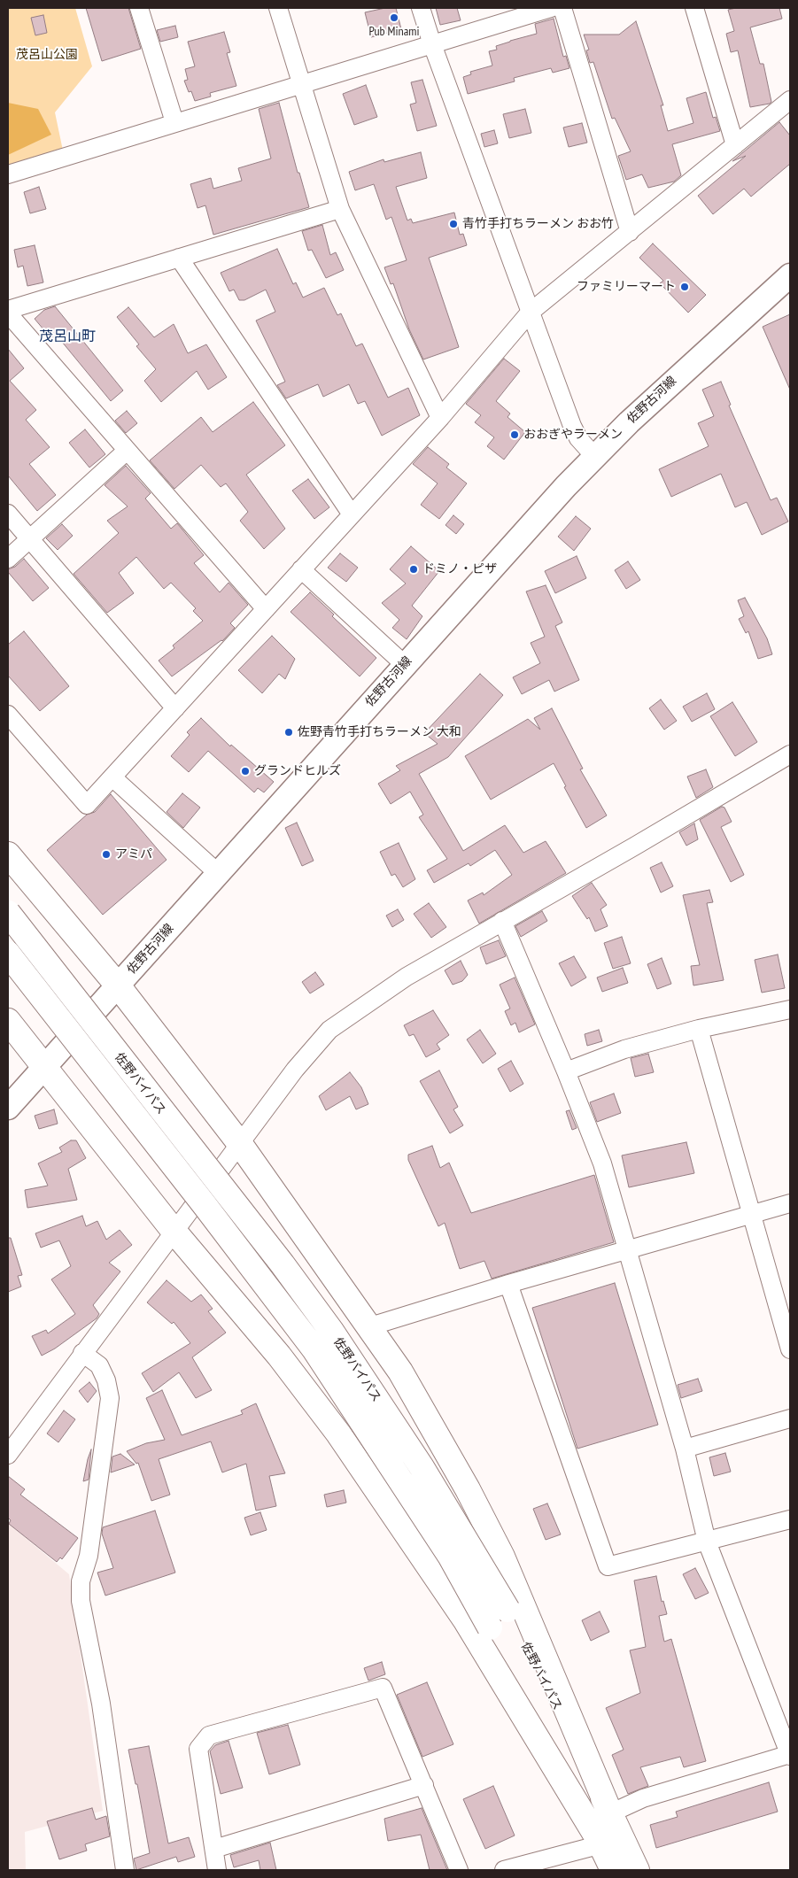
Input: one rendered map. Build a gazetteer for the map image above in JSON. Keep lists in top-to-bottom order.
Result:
{
  "streets": {
    "highway": ["佐野バイパス"],
    "main road": ["佐野古河線"]
  },
  "districts": ["茂呂山町"],
  "parks": ["茂呂山公園"],
  "places": [
    "Pub Minami",
    "青竹手打ちラーメン おお竹",
    "ファミリーマート",
    "おおぎやラーメン",
    "ドミノ・ピザ",
    "佐野青竹手打ちラーメン 大和",
    "グランドヒルズ",
    "アミパ"
  ]
}
